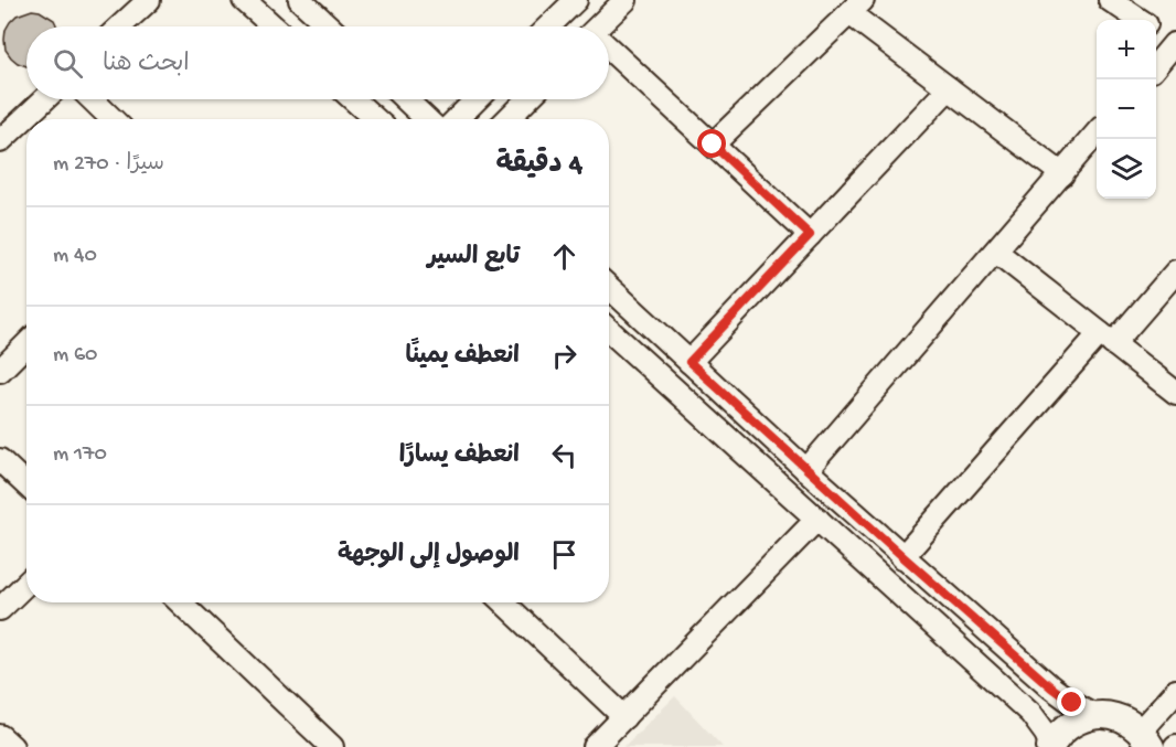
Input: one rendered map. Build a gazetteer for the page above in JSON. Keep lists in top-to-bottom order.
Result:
{
  "page": {
    "map_buttons": ["+", "−"],
    "search": "ابحث هنا",
    "heading": ["4 دقيقة", "سيرًا · 270 m"],
    "list": [
      ["تابع السير", "40 m"],
      ["انعطف يمينًا", "60 m"],
      ["انعطف يسارًا", "170 m"],
      "الوصول إلى الوجهة"
    ]
  }
}
